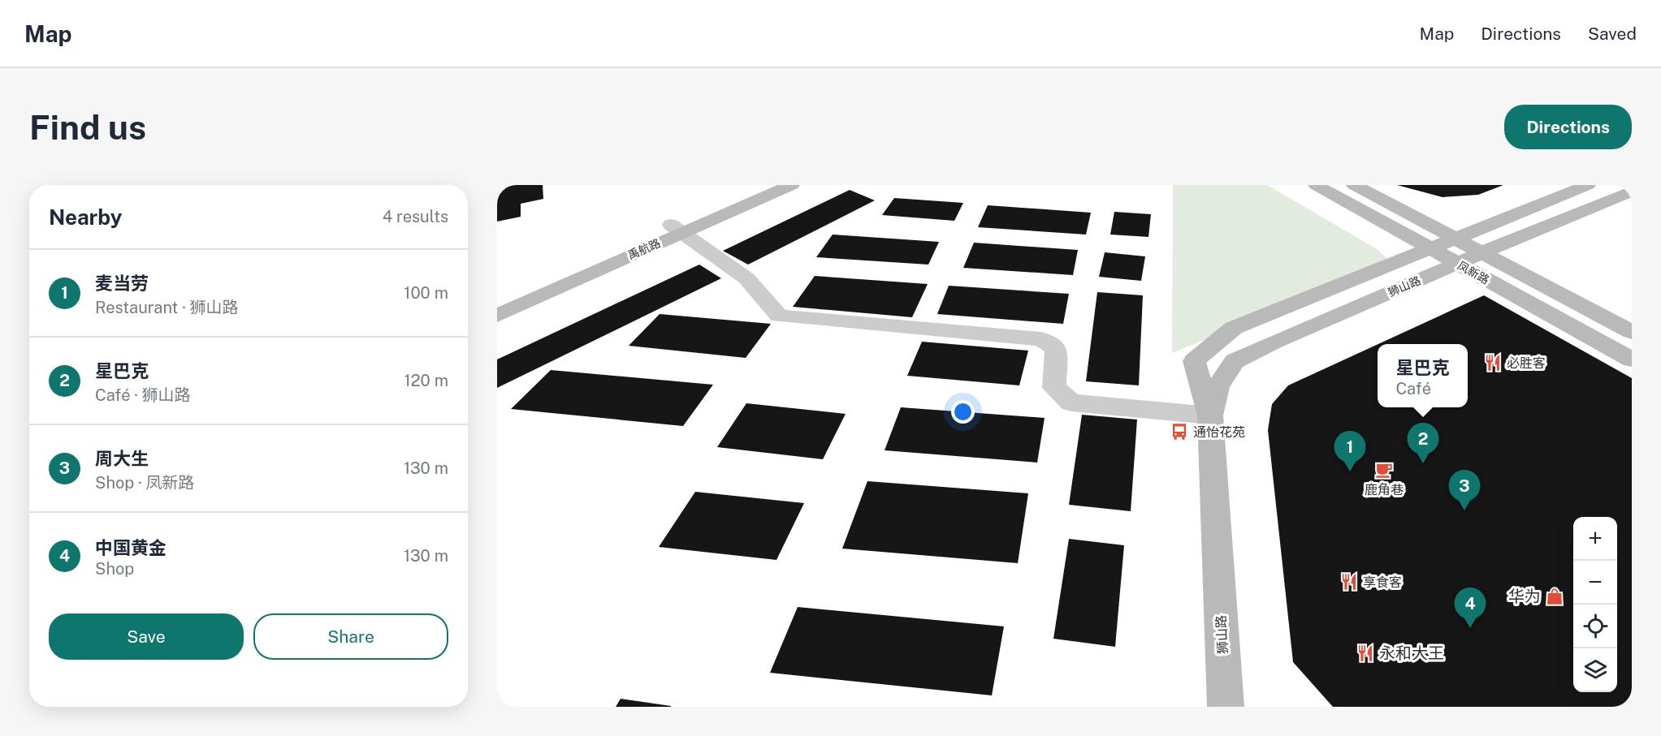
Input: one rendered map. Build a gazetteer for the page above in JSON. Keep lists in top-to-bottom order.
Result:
{
  "streets": {
    "main road": ["禹航路", "凤新路", "狮山路"]
  },
  "crossings": [
    ["凤新路", "狮山路"]
  ],
  "places": {
    "restaurant": ["必胜客", "享食客", "永和大王"],
    "bus stop": ["通怡花苑"],
    "cafe": ["鹿角巷"],
    "shop": ["华为"]
  },
  "page": {
    "header": "Map",
    "nav": ["Map", "Directions", "Saved"],
    "buttons": [
      "Directions",
      ["Save", "Share"]
    ],
    "title": "Find us",
    "heading": ["Nearby", "4 results"],
    "list": [
      {
        "mark": "1",
        "name": "麦当劳",
        "note": "Restaurant · 狮山路",
        "value": "100 m"
      },
      {
        "mark": "2",
        "name": "星巴克",
        "note": "Café · 狮山路",
        "value": "120 m"
      },
      {
        "mark": "3",
        "name": "周大生",
        "note": "Shop · 凤新路",
        "value": "130 m"
      },
      {
        "mark": "4",
        "name": "中国黄金",
        "note": "Shop",
        "value": "130 m"
      }
    ],
    "popup": ["星巴克", "Café"],
    "pins": [
      "2",
      "1",
      "3",
      "4"
    ],
    "map_buttons": ["+", "−"]
  }
}
